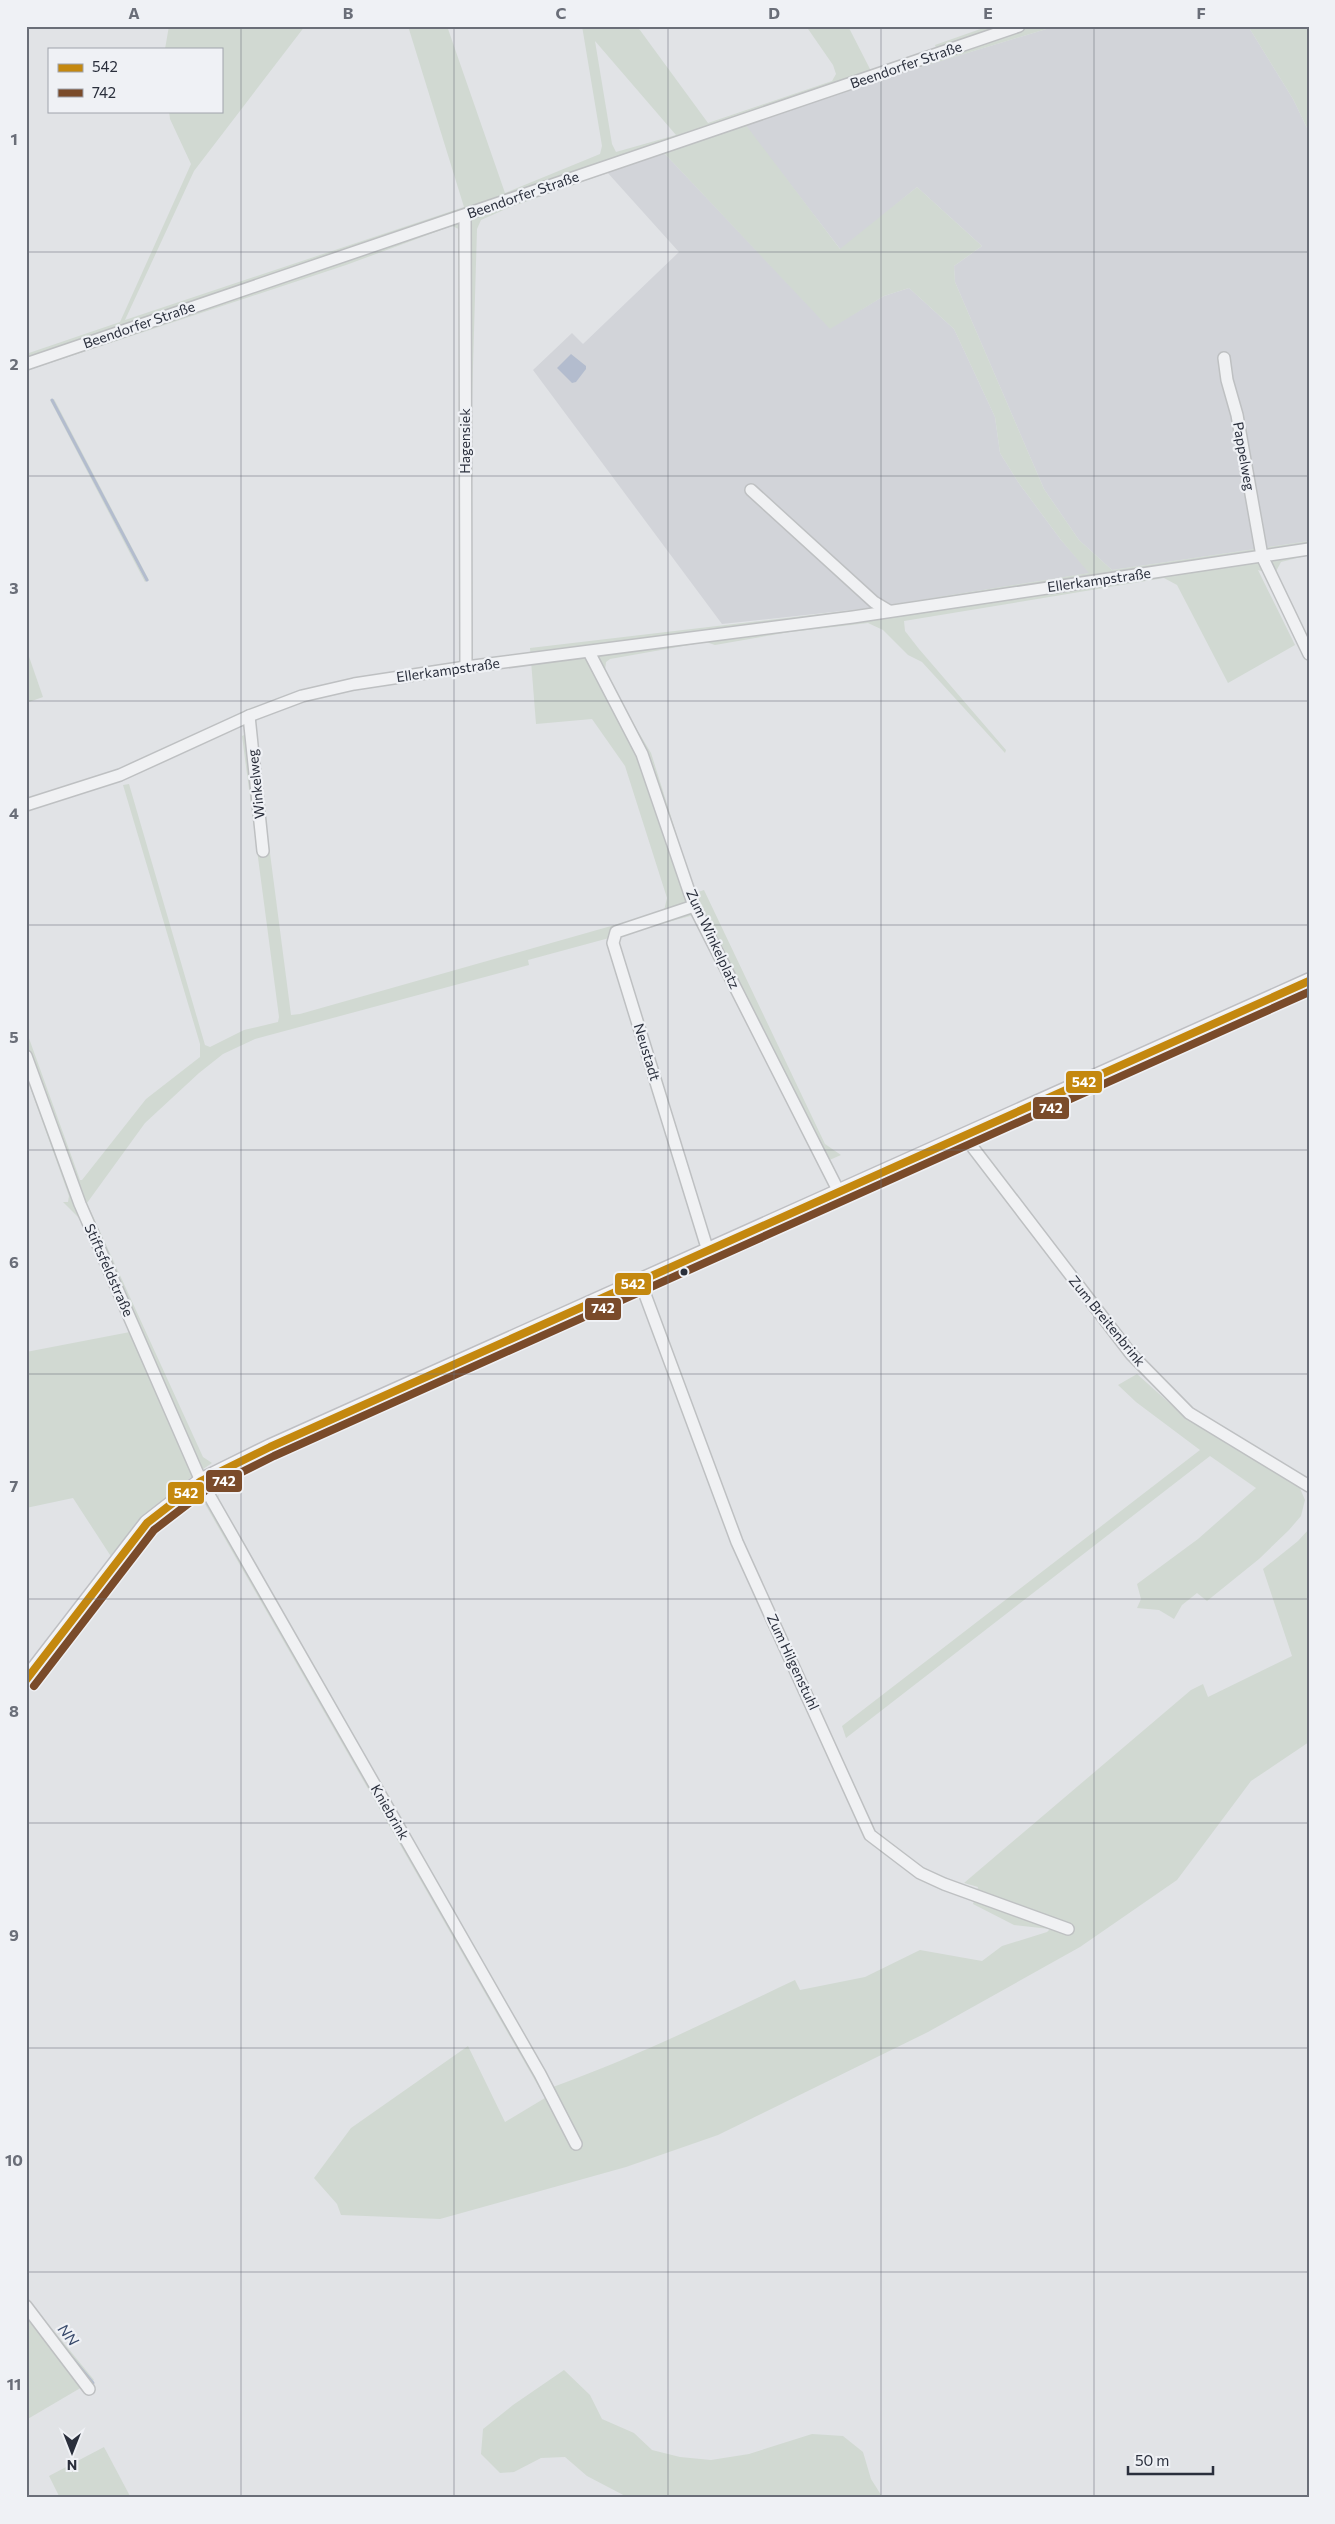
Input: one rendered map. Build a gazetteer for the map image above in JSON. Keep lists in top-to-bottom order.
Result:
{
  "streets": {
    "street": [
      "Beendorfer Straße",
      "Hagensiek",
      "Pappelweg",
      "Ellerkampstraße",
      "Winkelweg",
      "Zum Winkelplatz",
      "Neustadt",
      "Stiftsfeldstraße",
      "Zum Breitenbrink",
      "Zum Hilgenstuhl",
      "Kniebrink"
    ]
  },
  "crossings": [
    ["Beendorfer Straße", "Hagensiek"],
    ["Hagensiek", "Ellerkampstraße"],
    ["Pappelweg", "Ellerkampstraße"],
    ["Ellerkampstraße", "Winkelweg"],
    ["Ellerkampstraße", "Zum Winkelplatz"],
    ["Zum Winkelplatz", "Neustadt"],
    ["Stiftsfeldstraße", "Kniebrink"]
  ],
  "water": ["NN"],
  "lines": ["transit line 542", "transit line 742"],
  "legend": ["542", "742"],
  "scale_bar": "50 m",
  "north": "bottom",
  "grid": {
    "columns": [
      "A",
      "B",
      "C",
      "D",
      "E",
      "F"
    ],
    "rows": [
      "1",
      "2",
      "3",
      "4",
      "5",
      "6",
      "7",
      "8",
      "9",
      "10",
      "11"
    ]
  }
}
